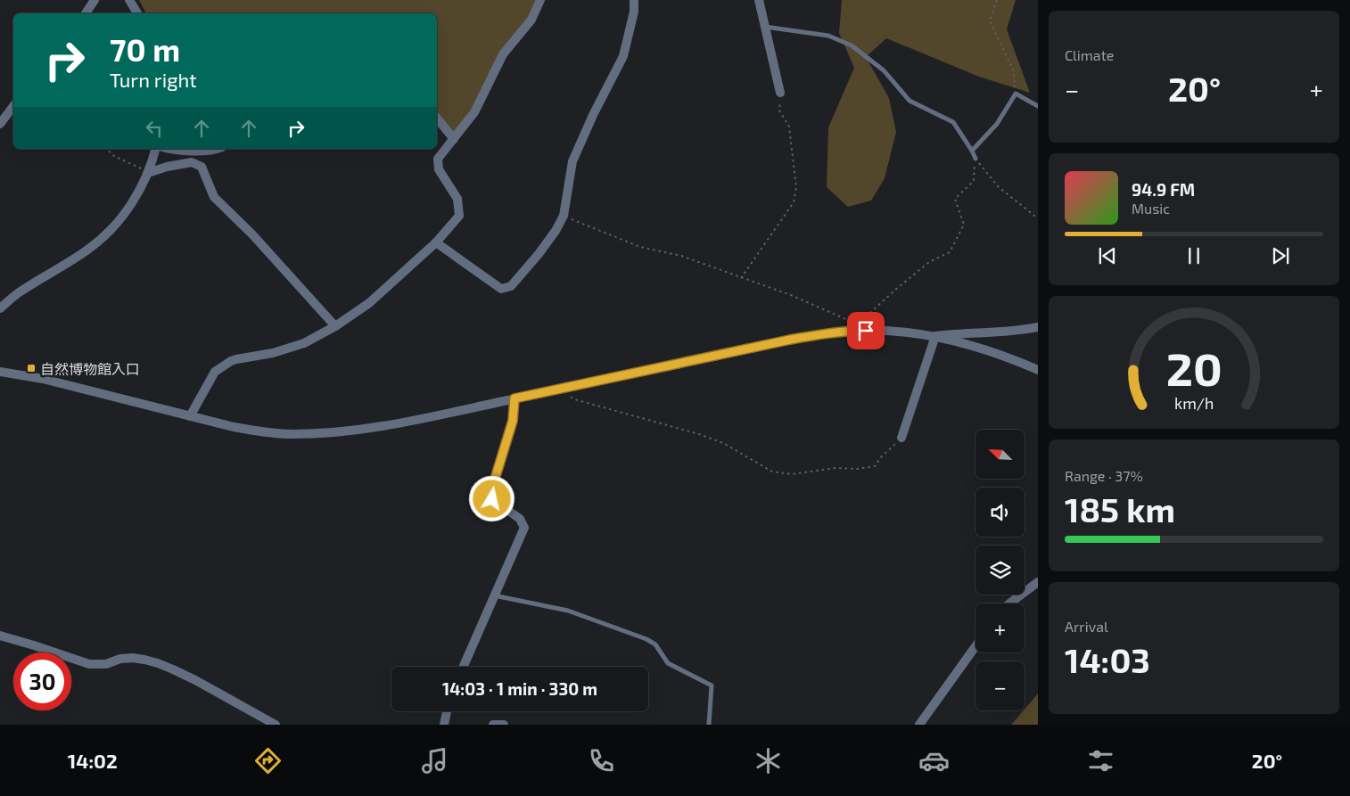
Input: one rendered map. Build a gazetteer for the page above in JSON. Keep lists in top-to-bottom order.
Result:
{
  "places": {
    "transit": ["自然博物館入口"]
  },
  "north": "top left",
  "page": {
    "tile": [
      "Climate",
      ["Range · 37%", "185 km"],
      ["Arrival", "14:03"]
    ],
    "turn": ["70 m", "Turn right"],
    "heat": ["−", "20°", "+"],
    "song": ["94.9 FM", "Music"],
    "map_buttons": ["+", "−"],
    "limit": "30",
    "trip": "14:03 · 1 min · 330 m",
    "tabs": ["14:02", "20°"],
    "gauge": ["20", "km/h"]
  }
}
